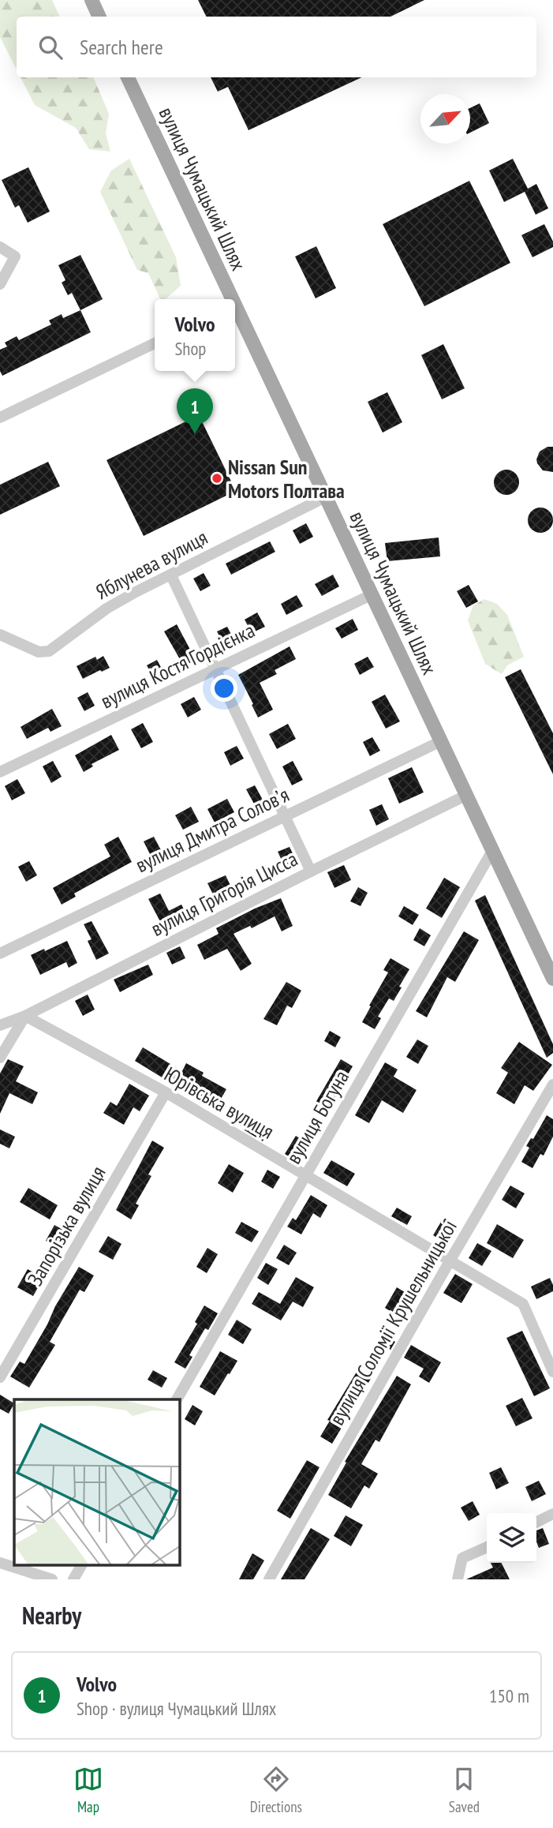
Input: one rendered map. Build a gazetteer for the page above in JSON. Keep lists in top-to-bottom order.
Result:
{
  "streets": {
    "main road": ["вулиця Чумацький Шлях"],
    "street": [
      "Яблунева вулиця",
      "вулиця Костя Гордієнка",
      "вулиця Дмитра Соловʼя",
      "вулиця Григорія Цисса",
      "Юрівська вулиця",
      "вулиця Богуна",
      "Запорізька вулиця",
      "вулиця Соломії Крушельницької"
    ]
  },
  "crossings": [
    ["вулиця Чумацький Шлях", "Яблунева вулиця"],
    ["вулиця Чумацький Шлях", "вулиця Костя Гордієнка"],
    ["вулиця Чумацький Шлях", "вулиця Дмитра Соловʼя"],
    ["вулиця Чумацький Шлях", "вулиця Григорія Цисса"],
    ["вулиця Чумацький Шлях", "вулиця Богуна"],
    ["вулиця Григорія Цисса", "Юрівська вулиця"],
    ["Юрівська вулиця", "вулиця Богуна"],
    ["Юрівська вулиця", "Запорізька вулиця"],
    ["Юрівська вулиця", "вулиця Соломії Крушельницької"]
  ],
  "places": ["Nissan Sun Motors Полтава"],
  "north": "top right",
  "page": {
    "search": "Search here",
    "popup": ["Volvo", "Shop"],
    "pins": "1",
    "heading": "Nearby",
    "list": [
      {
        "mark": "1",
        "name": "Volvo",
        "note": "Shop · вулиця Чумацький Шлях",
        "value": "150 m"
      }
    ],
    "nav": ["Map", "Directions", "Saved"]
  }
}
